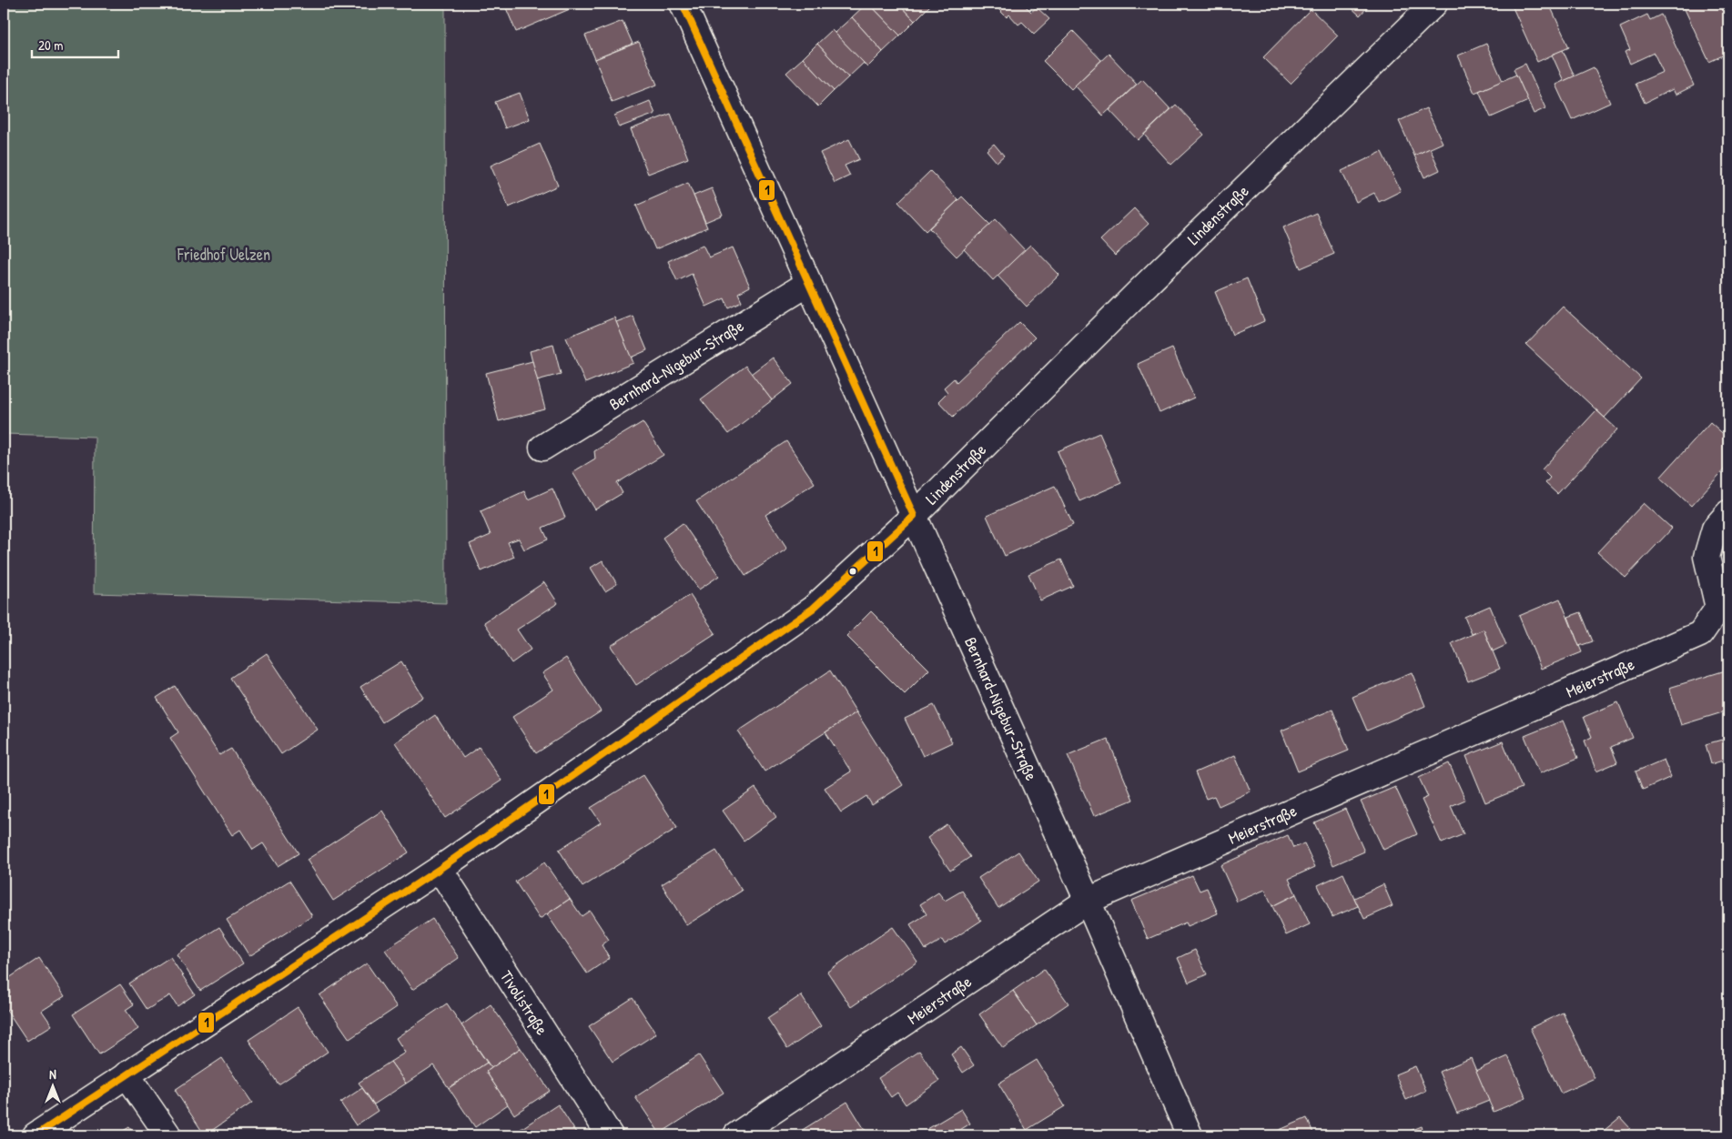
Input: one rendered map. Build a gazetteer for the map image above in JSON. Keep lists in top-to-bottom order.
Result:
{
  "streets": {
    "street": [
      "Lindenstraße",
      "Bernhard-Nigebur-Straße",
      "Meierstraße",
      "Tivolistraße"
    ]
  },
  "crossings": [
    ["Lindenstraße", "Bernhard-Nigebur-Straße"],
    ["Lindenstraße", "Tivolistraße"],
    ["Bernhard-Nigebur-Straße", "Meierstraße"]
  ],
  "parks": ["Friedhof Uelzen"],
  "lines": ["transit line 1"],
  "scale_bar": "20 m",
  "north": "top"
}
